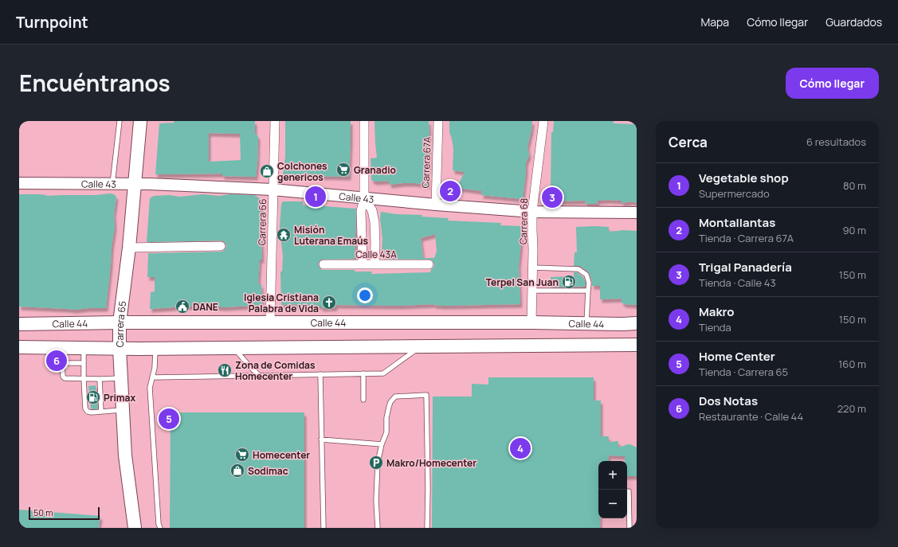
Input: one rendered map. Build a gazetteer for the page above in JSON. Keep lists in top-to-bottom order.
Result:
{
  "streets": {
    "main road": ["Calle 44", "Carrera 65"],
    "street": [
      "Carrera 67A",
      "Calle 43",
      "Carrera 68",
      "Carrera 66",
      "Calle 43A"
    ]
  },
  "crossings": [
    ["Carrera 67A", "Calle 43"],
    ["Calle 43", "Carrera 68"],
    ["Calle 43", "Carrera 66"],
    ["Calle 43", "Carrera 65"],
    ["Carrera 68", "Calle 44"],
    ["Carrera 66", "Calle 44"],
    ["Calle 44", "Carrera 65"]
  ],
  "places": {
    "supermarket": ["Granadio", "Homecenter"],
    "shop": ["Colchones genericos", "Sodimac"],
    "temple": ["Misión Luterana Emaús"],
    "fuel station": ["Terpel San Juan", "Primax"],
    "church": ["Iglesia Cristiana Palabra de Vida"],
    "public building": ["DANE"],
    "restaurant": ["Zona de Comidas Homecenter"],
    "parking": ["Makro/Homecenter"]
  },
  "scale_bar": "50 m",
  "page": {
    "header": "Turnpoint",
    "nav": ["Mapa", "Cómo llegar", "Guardados"],
    "title": "Encuéntranos",
    "buttons": "Cómo llegar",
    "heading": ["Cerca", "6 resultados"],
    "list": [
      {
        "mark": "1",
        "name": "Vegetable shop",
        "note": "Supermercado",
        "value": "80 m"
      },
      {
        "mark": "2",
        "name": "Montallantas",
        "note": "Tienda · Carrera 67A",
        "value": "90 m"
      },
      {
        "mark": "3",
        "name": "Trigal Panadería",
        "note": "Tienda · Calle 43",
        "value": "150 m"
      },
      {
        "mark": "4",
        "name": "Makro",
        "note": "Tienda",
        "value": "150 m"
      },
      {
        "mark": "5",
        "name": "Home Center",
        "note": "Tienda · Carrera 65",
        "value": "160 m"
      },
      {
        "mark": "6",
        "name": "Dos Notas",
        "note": "Restaurante · Calle 44",
        "value": "220 m"
      }
    ],
    "pins": [
      "2",
      "1",
      "3",
      "6",
      "5",
      "4"
    ],
    "map_buttons": ["+", "−"],
    "scale": "50 m"
  }
}
